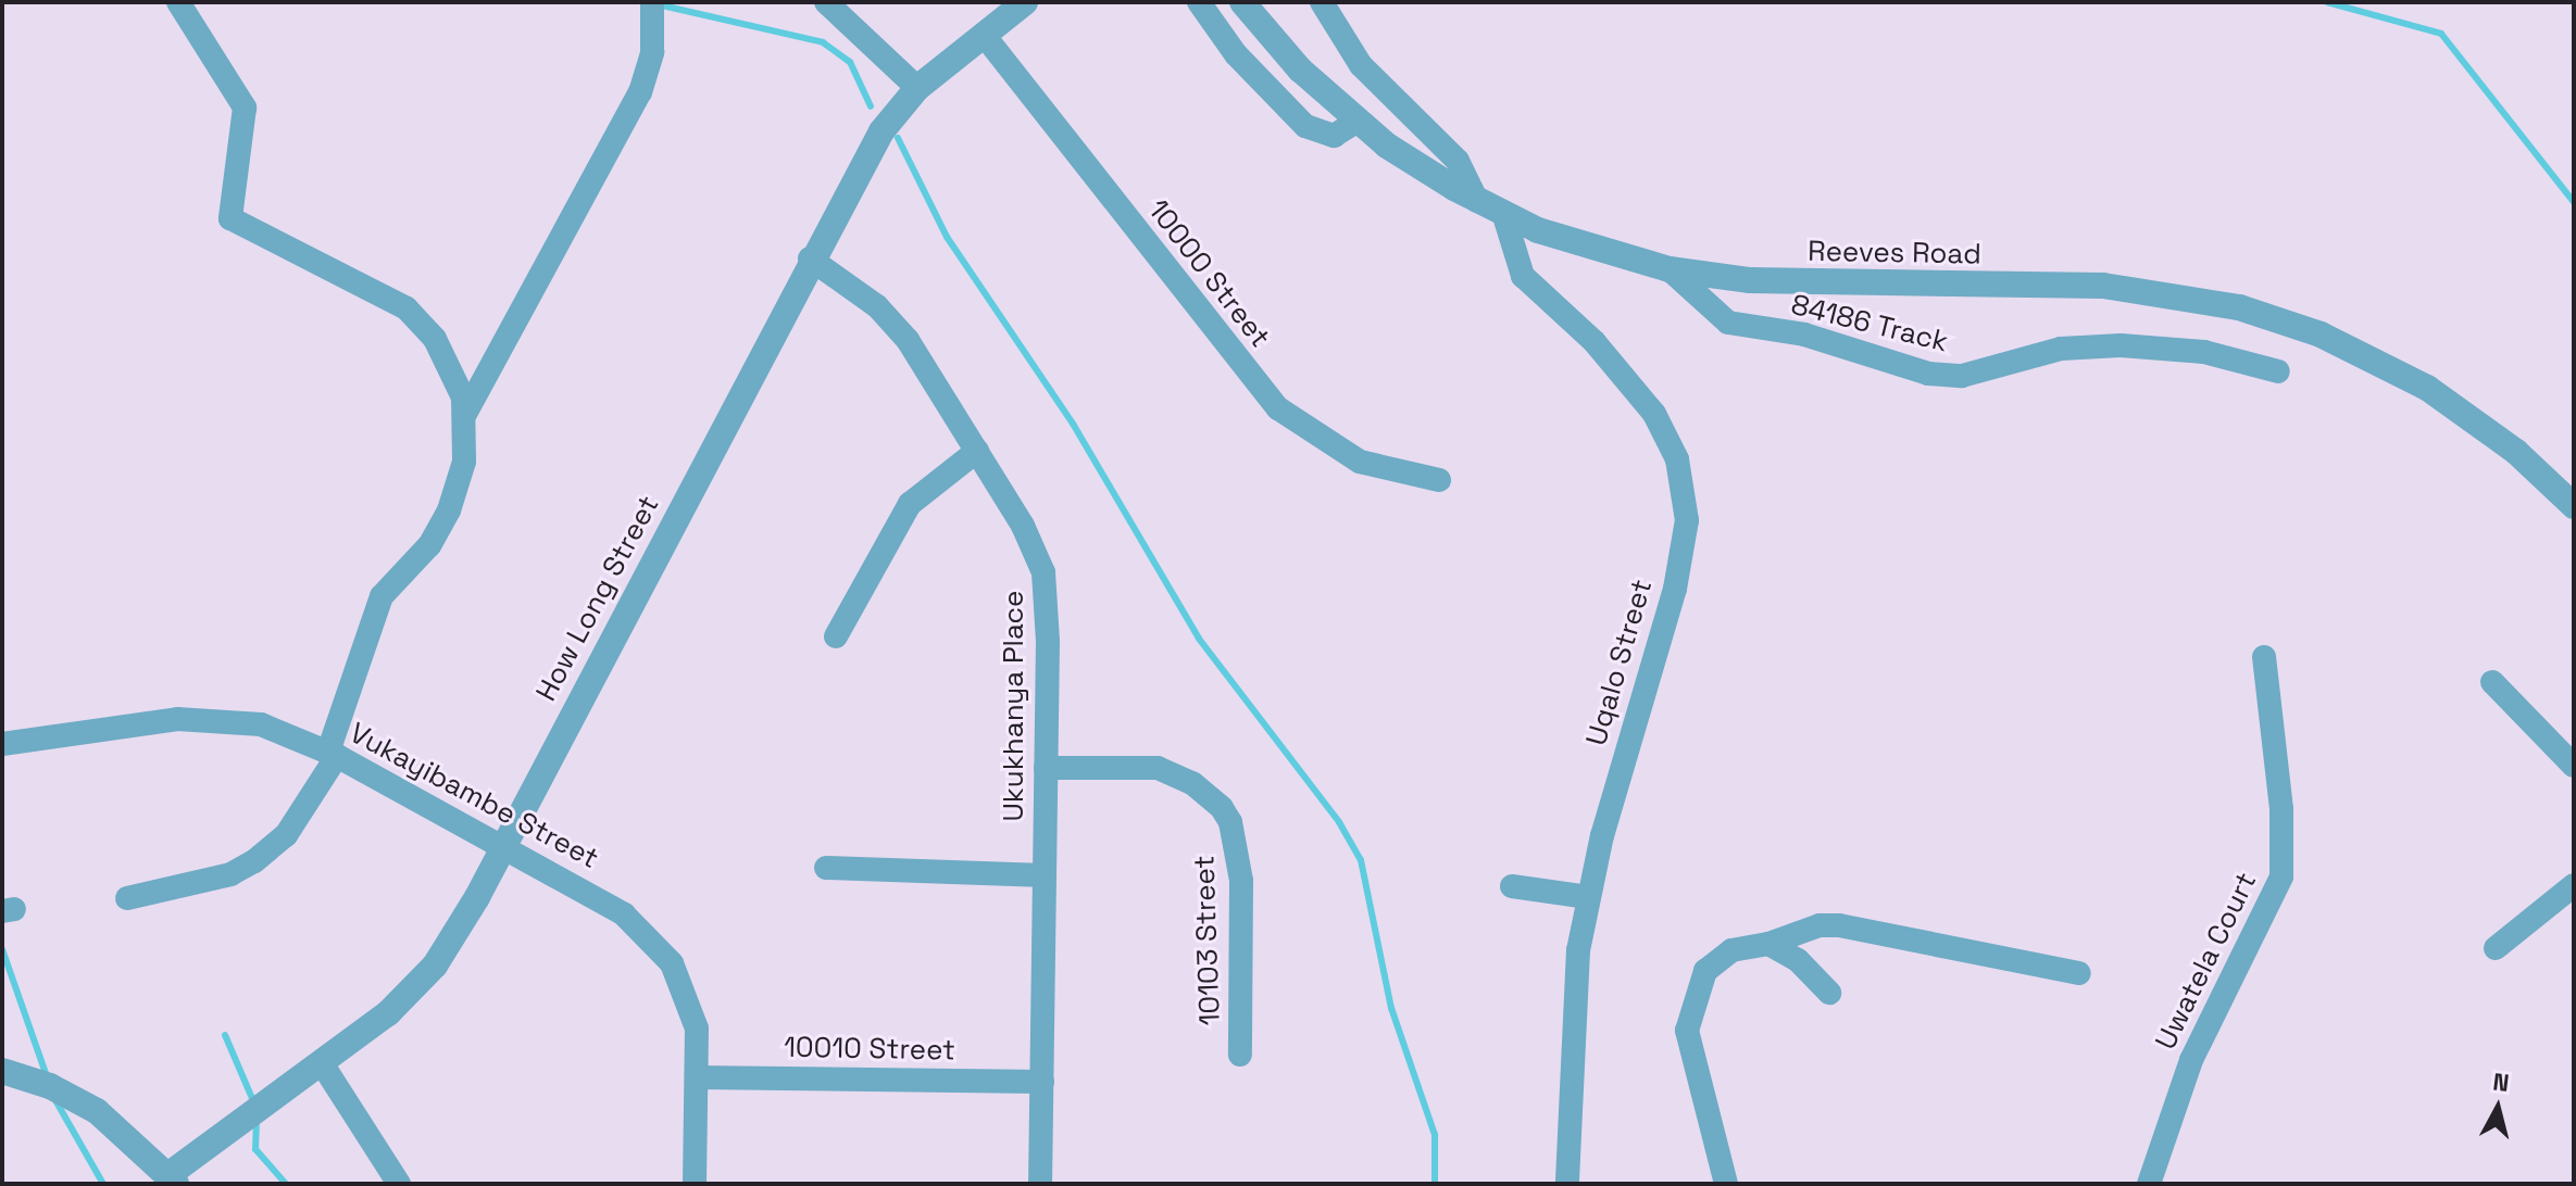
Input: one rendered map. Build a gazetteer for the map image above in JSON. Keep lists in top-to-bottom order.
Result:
{
  "streets": {
    "street": [
      "Reeves Road",
      "10000 Street",
      "84186 Track",
      "How Long Street",
      "Uqalo Street",
      "Ukukhanya Place",
      "Vukayibambe Street",
      "10103 Street",
      "Uwatela Court",
      "10010 Street"
    ]
  },
  "crossings": [
    ["Reeves Road", "84186 Track"],
    ["Reeves Road", "Uqalo Street"],
    ["10000 Street", "How Long Street"],
    ["How Long Street", "Ukukhanya Place"],
    ["How Long Street", "Vukayibambe Street"],
    ["Ukukhanya Place", "10103 Street"],
    ["Ukukhanya Place", "10010 Street"],
    ["Vukayibambe Street", "10010 Street"]
  ],
  "north": "top"
}
